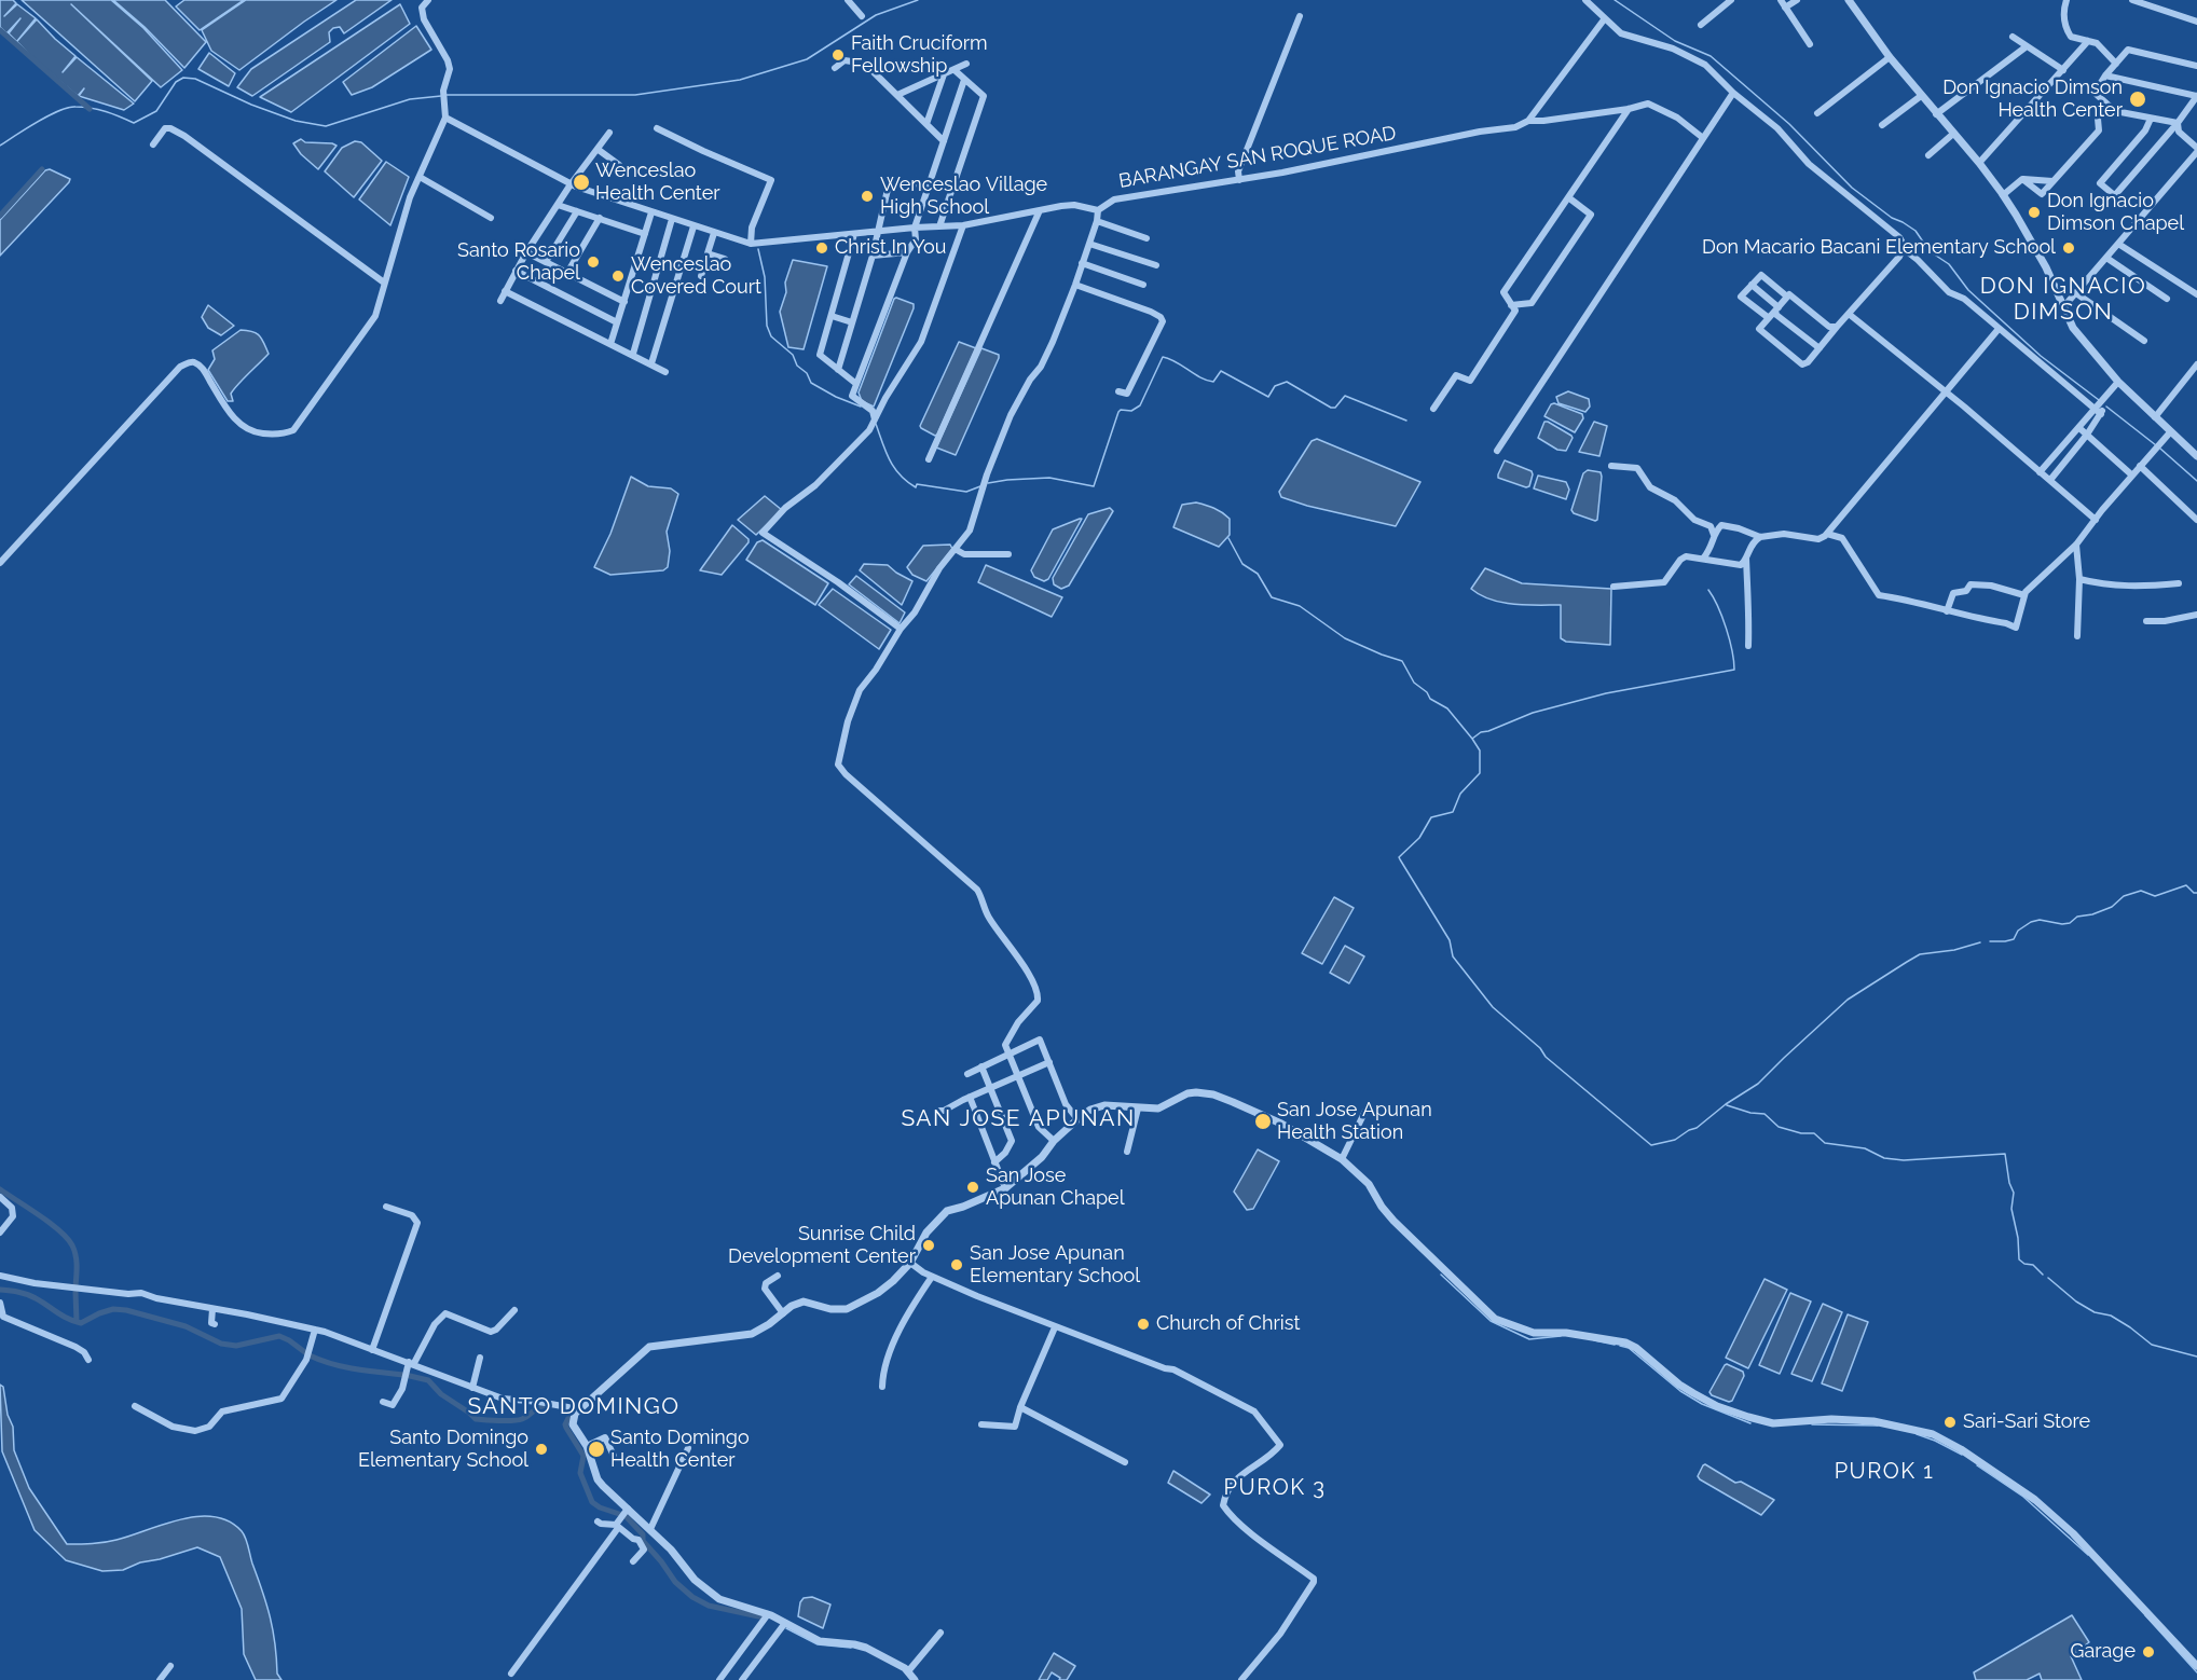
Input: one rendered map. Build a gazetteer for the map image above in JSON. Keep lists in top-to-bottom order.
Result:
{
  "streets": {
    "street": ["BARANGAY SAN ROQUE ROAD"]
  },
  "districts": [
    "DON IGNACIO DIMSON",
    "SAN JOSE APUNAN",
    "SANTO DOMINGO",
    "PUROK 1",
    "PUROK 3"
  ],
  "places": [
    "Faith Cruciform Fellowship",
    "Don Ignacio Dimson Health Center",
    "Wenceslao Health Center",
    "Wenceslao Village High School",
    "Don Ignacio Dimson Chapel",
    "Christ In You",
    "Don Macario Bacani Elementary School",
    "Santo Rosario Chapel",
    "Wenceslao Covered Court",
    "San Jose Apunan Health Station",
    "San Jose Apunan Chapel",
    "Sunrise Child Development Center",
    "San Jose Apunan Elementary School",
    "Church of Christ",
    "Sari-Sari Store",
    "Santo Domingo Elementary School",
    "Santo Domingo Health Center",
    "Garage"
  ]
}
